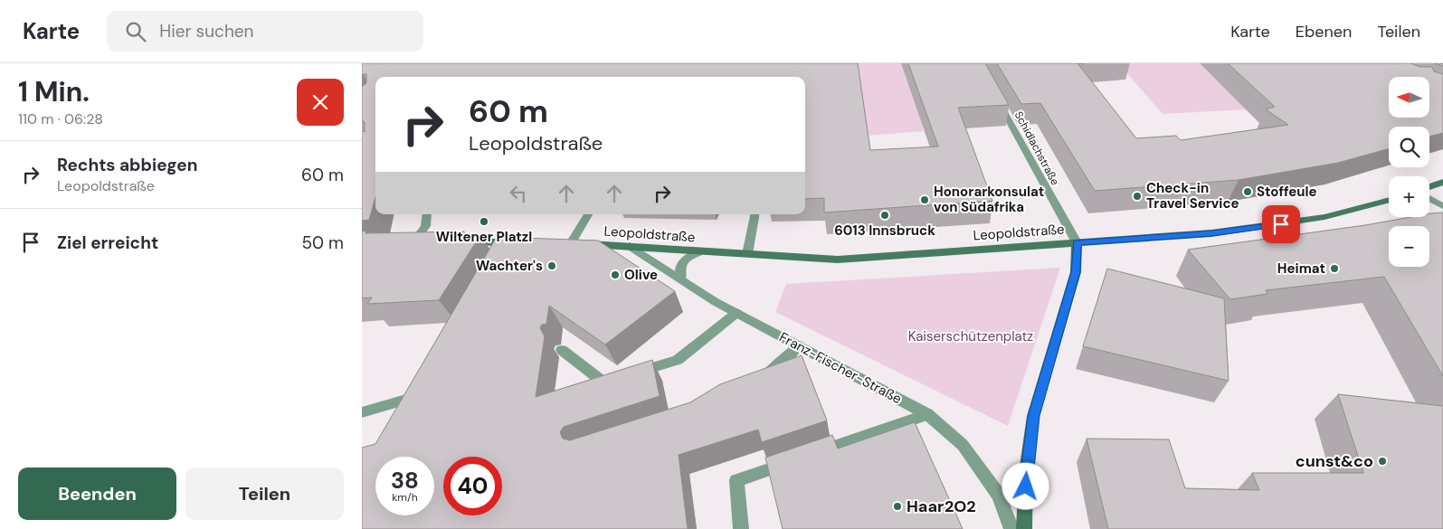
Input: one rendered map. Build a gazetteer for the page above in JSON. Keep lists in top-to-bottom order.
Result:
{
  "streets": {
    "street": ["Schidlachstraße", "Leopoldstraße", "Franz-Fischer-Straße"]
  },
  "crossings": [
    ["Schidlachstraße", "Leopoldstraße"],
    ["Leopoldstraße", "Franz-Fischer-Straße"]
  ],
  "parks": ["Kaiserschützenplatz"],
  "places": [
    "Stoffeule",
    "Check-in Travel Service",
    "Honorarkonsulat von Südafrika",
    "6013 Innsbruck",
    "Wiltener Platzl",
    "Wachter's",
    "Heimat",
    "Olive",
    "cunst&co",
    "Haar2O2"
  ],
  "north": "left",
  "page": {
    "header": "Karte",
    "search": "Hier suchen",
    "nav": ["Karte", "Ebenen", "Teilen"],
    "heading": ["1 Min.", "110 m · 06:28"],
    "map_buttons": ["+", "−"],
    "turn": ["60 m", "Leopoldstraße"],
    "list": [
      {
        "name": "Rechts abbiegen",
        "note": "Leopoldstraße",
        "value": "60 m"
      },
      {
        "name": "Ziel erreicht",
        "value": "50 m"
      }
    ],
    "speed": "38 km/h",
    "limit": "40",
    "buttons": ["Beenden", "Teilen"]
  }
}
